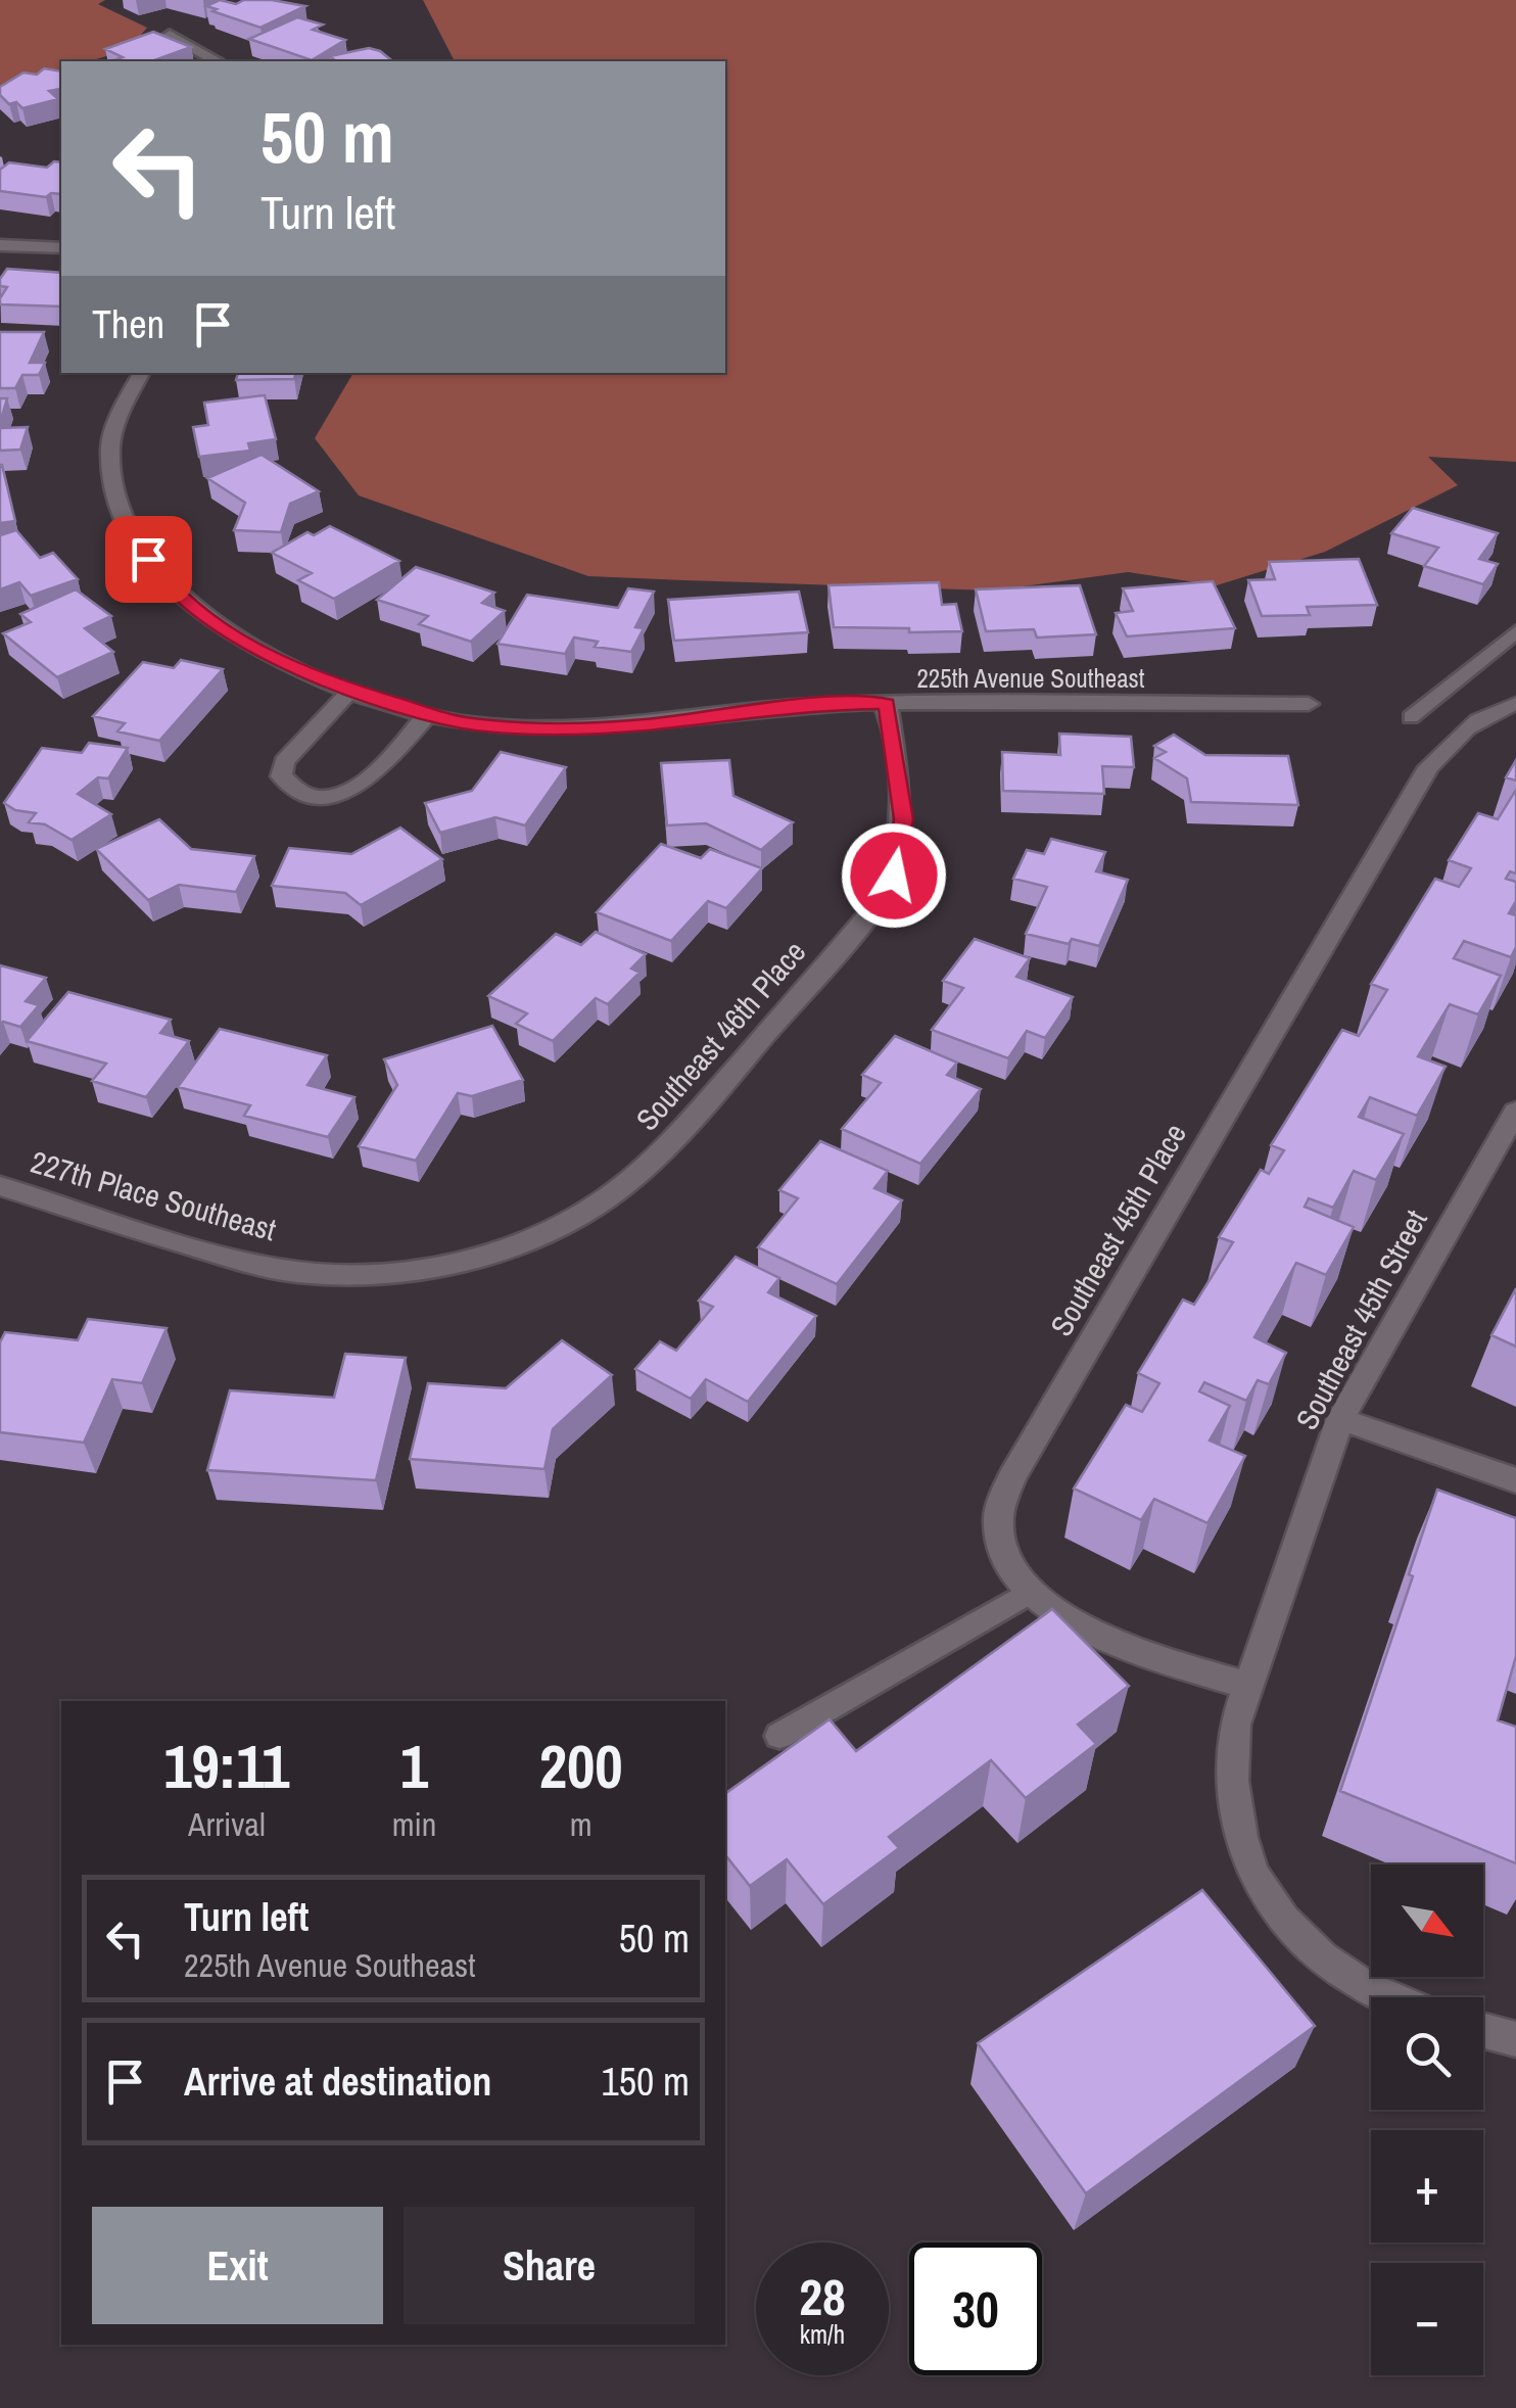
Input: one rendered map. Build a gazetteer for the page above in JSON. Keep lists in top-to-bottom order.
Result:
{
  "streets": {
    "street": [
      "225th Avenue Southeast",
      "Southeast 46th Place",
      "227th Place Southeast",
      "Southeast 45th Place",
      "Southeast 45th Street"
    ]
  },
  "crossings": [
    ["225th Avenue Southeast", "Southeast 46th Place"],
    ["Southeast 46th Place", "227th Place Southeast"],
    ["Southeast 45th Place", "Southeast 45th Street"]
  ],
  "north": "bottom right",
  "page": {
    "turn": ["50 m", "Turn left"],
    "then": "Then",
    "eta": [
      "19:11",
      "Arrival",
      "1",
      "min",
      "200",
      "m"
    ],
    "map_buttons": ["+", "−"],
    "list": [
      {
        "name": "Turn left",
        "note": "225th Avenue Southeast",
        "value": "50 m"
      },
      {
        "name": "Arrive at destination",
        "value": "150 m"
      }
    ],
    "buttons": ["Exit", "Share"],
    "speed": "28 km/h",
    "limit": "30"
  }
}
